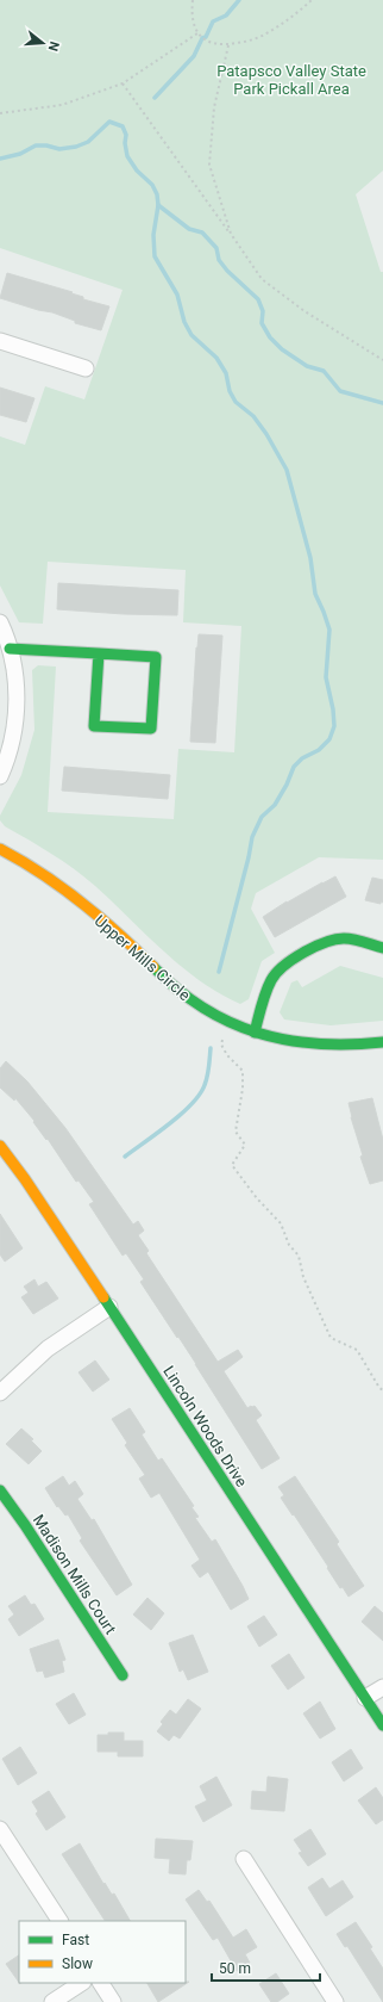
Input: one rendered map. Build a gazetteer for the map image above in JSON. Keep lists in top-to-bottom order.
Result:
{
  "streets": {
    "street": ["Upper Mills Circle", "Lincoln Woods Drive", "Madison Mills Court"]
  },
  "parks": ["Patapsco Valley State Park Pickall Area"],
  "legend": ["Fast", "Slow"],
  "scale_bar": "50 m",
  "north": "right"
}
